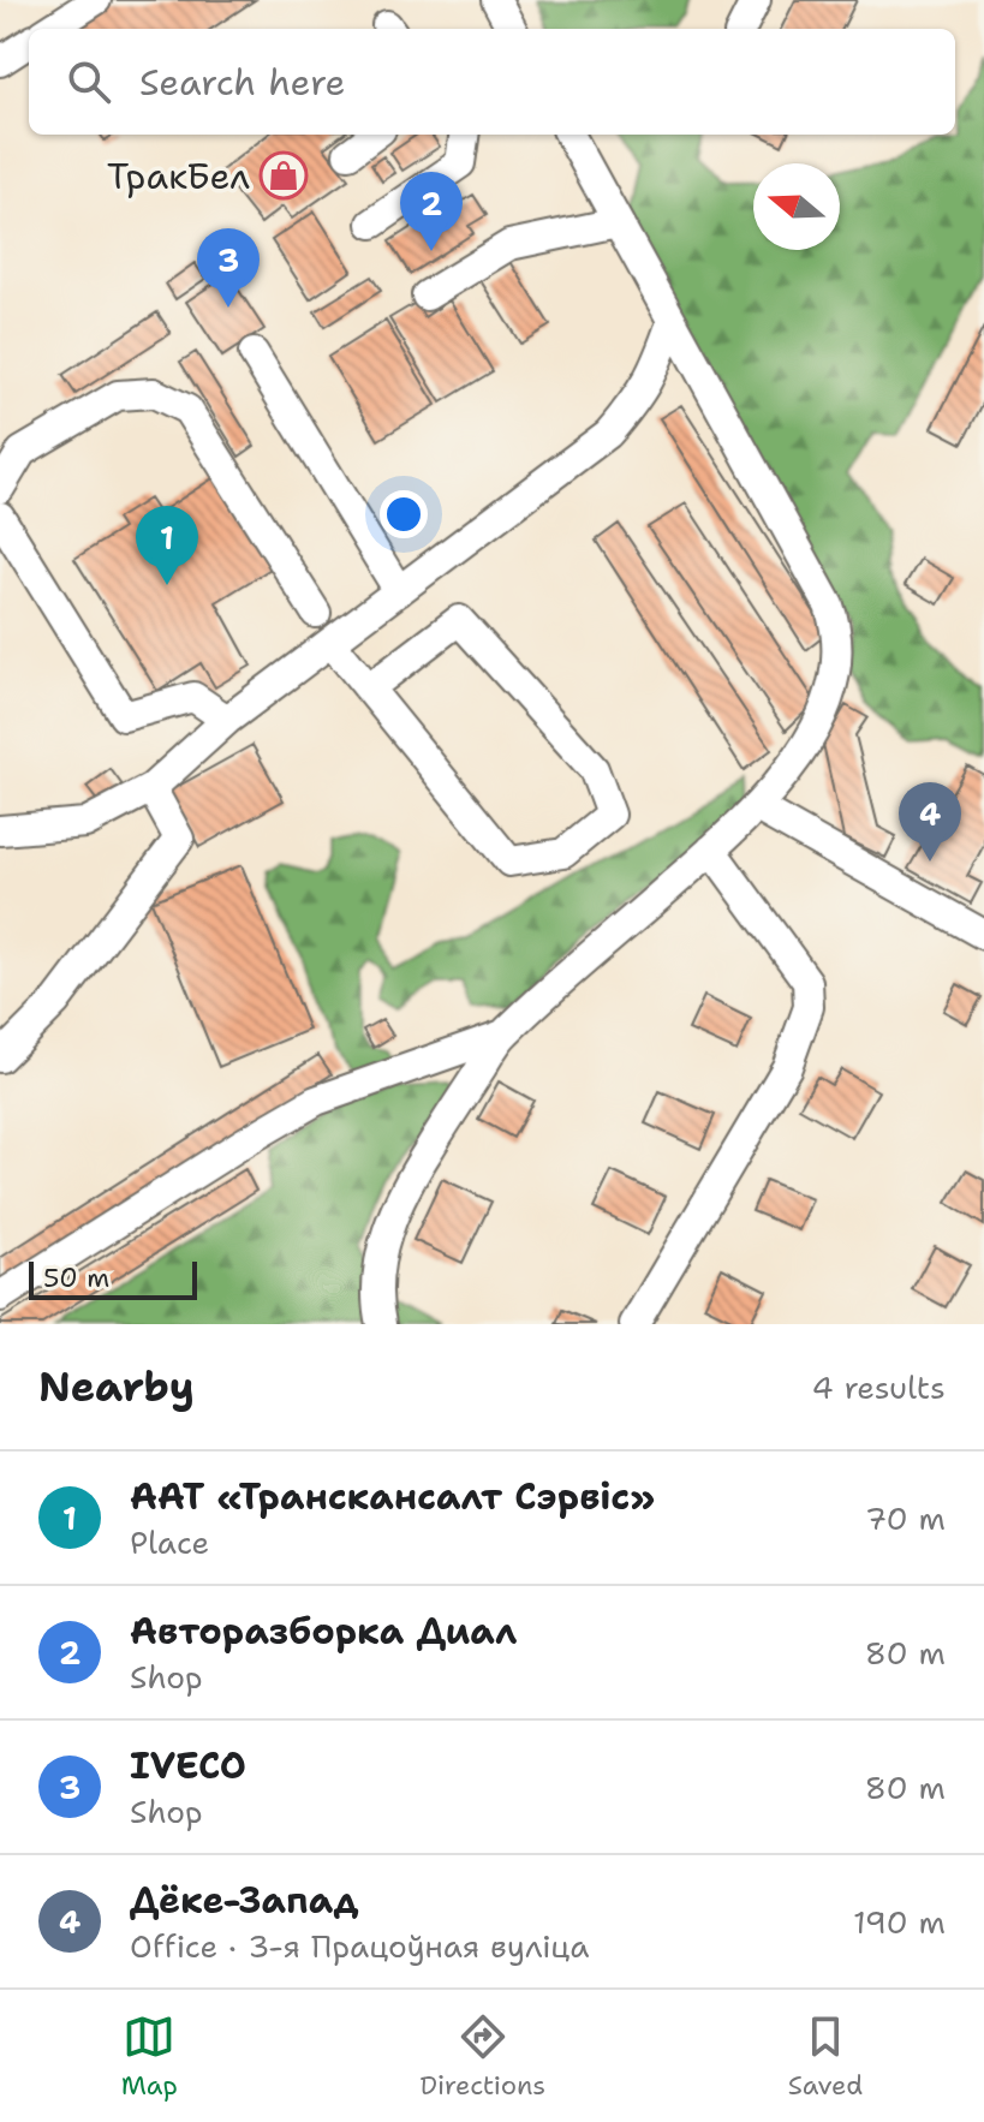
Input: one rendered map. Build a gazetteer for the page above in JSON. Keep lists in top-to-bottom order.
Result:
{
  "places": {
    "shop": ["ТракБел"]
  },
  "scale_bar": "50 m",
  "north": "left",
  "page": {
    "search": "Search here",
    "pins": [
      "2",
      "3",
      "1",
      "4"
    ],
    "scale": "50 m",
    "heading": ["Nearby", "4 results"],
    "list": [
      {
        "mark": "1",
        "name": "ААТ «Транскансалт Сэрвіс»",
        "note": "Place",
        "value": "70 m"
      },
      {
        "mark": "2",
        "name": "Авторазборка Диал",
        "note": "Shop",
        "value": "80 m"
      },
      {
        "mark": "3",
        "name": "IVECO",
        "note": "Shop",
        "value": "80 m"
      },
      {
        "mark": "4",
        "name": "Дёке-Запад",
        "note": "Office · 3-я Працоўная вуліца",
        "value": "190 m"
      }
    ],
    "nav": ["Map", "Directions", "Saved"]
  }
}
